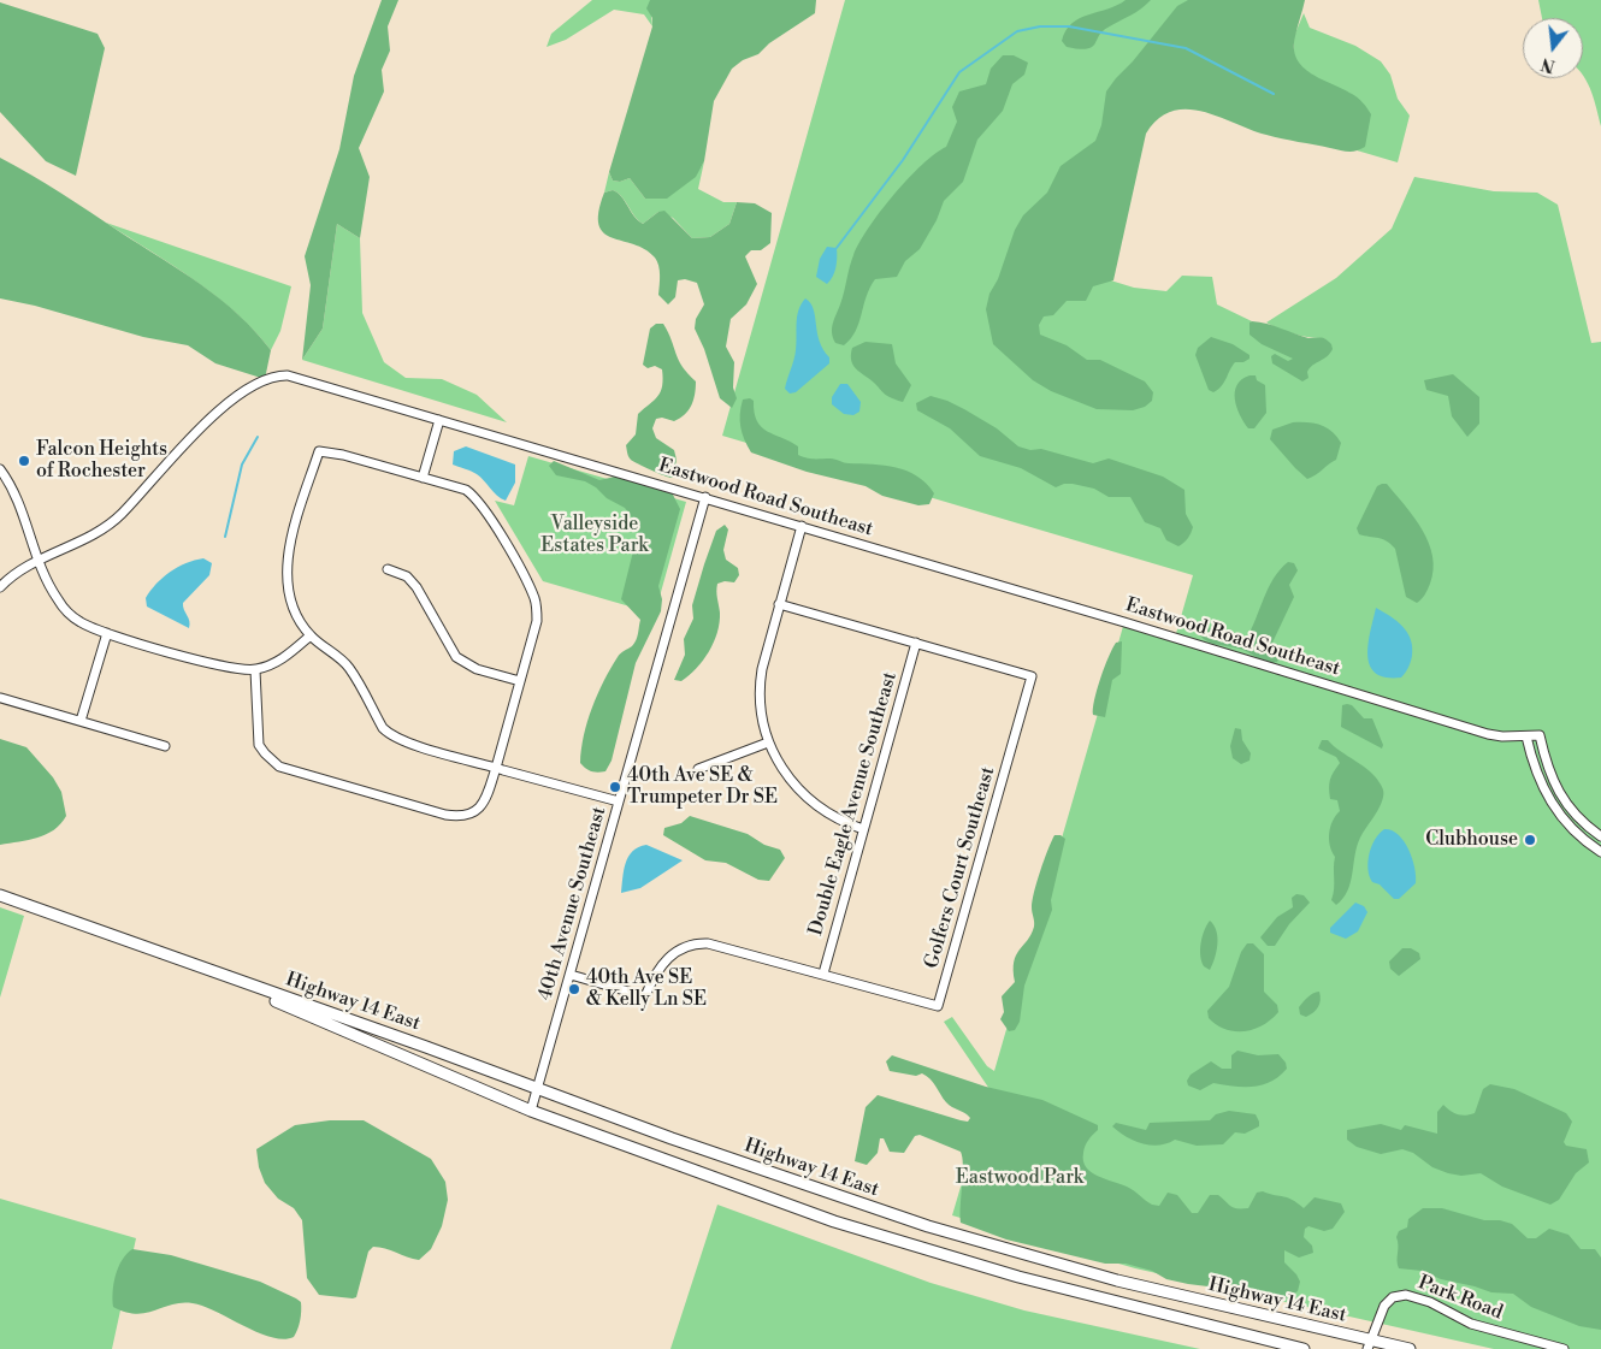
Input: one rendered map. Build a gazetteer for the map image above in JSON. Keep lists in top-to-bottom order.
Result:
{
  "streets": {
    "main road": ["Highway 14 East"],
    "street": [
      "Eastwood Road Southeast",
      "Double Eagle Avenue Southeast",
      "Golfers Court Southeast",
      "40th Avenue Southeast",
      "Park Road"
    ]
  },
  "crossings": [
    ["Eastwood Road Southeast", "40th Avenue Southeast"],
    ["Double Eagle Avenue Southeast", "Golfers Court Southeast"],
    ["Golfers Court Southeast", "40th Avenue Southeast"],
    ["40th Avenue Southeast", "Highway 14 East"],
    ["Highway 14 East", "Park Road"]
  ],
  "parks": ["Valleyside Estates Park", "Eastwood Park"],
  "places": [
    "Falcon Heights of Rochester",
    "40th Ave SE & Trumpeter Dr SE",
    "Clubhouse",
    "40th Ave SE & Kelly Ln SE"
  ],
  "north": "bottom"
}
